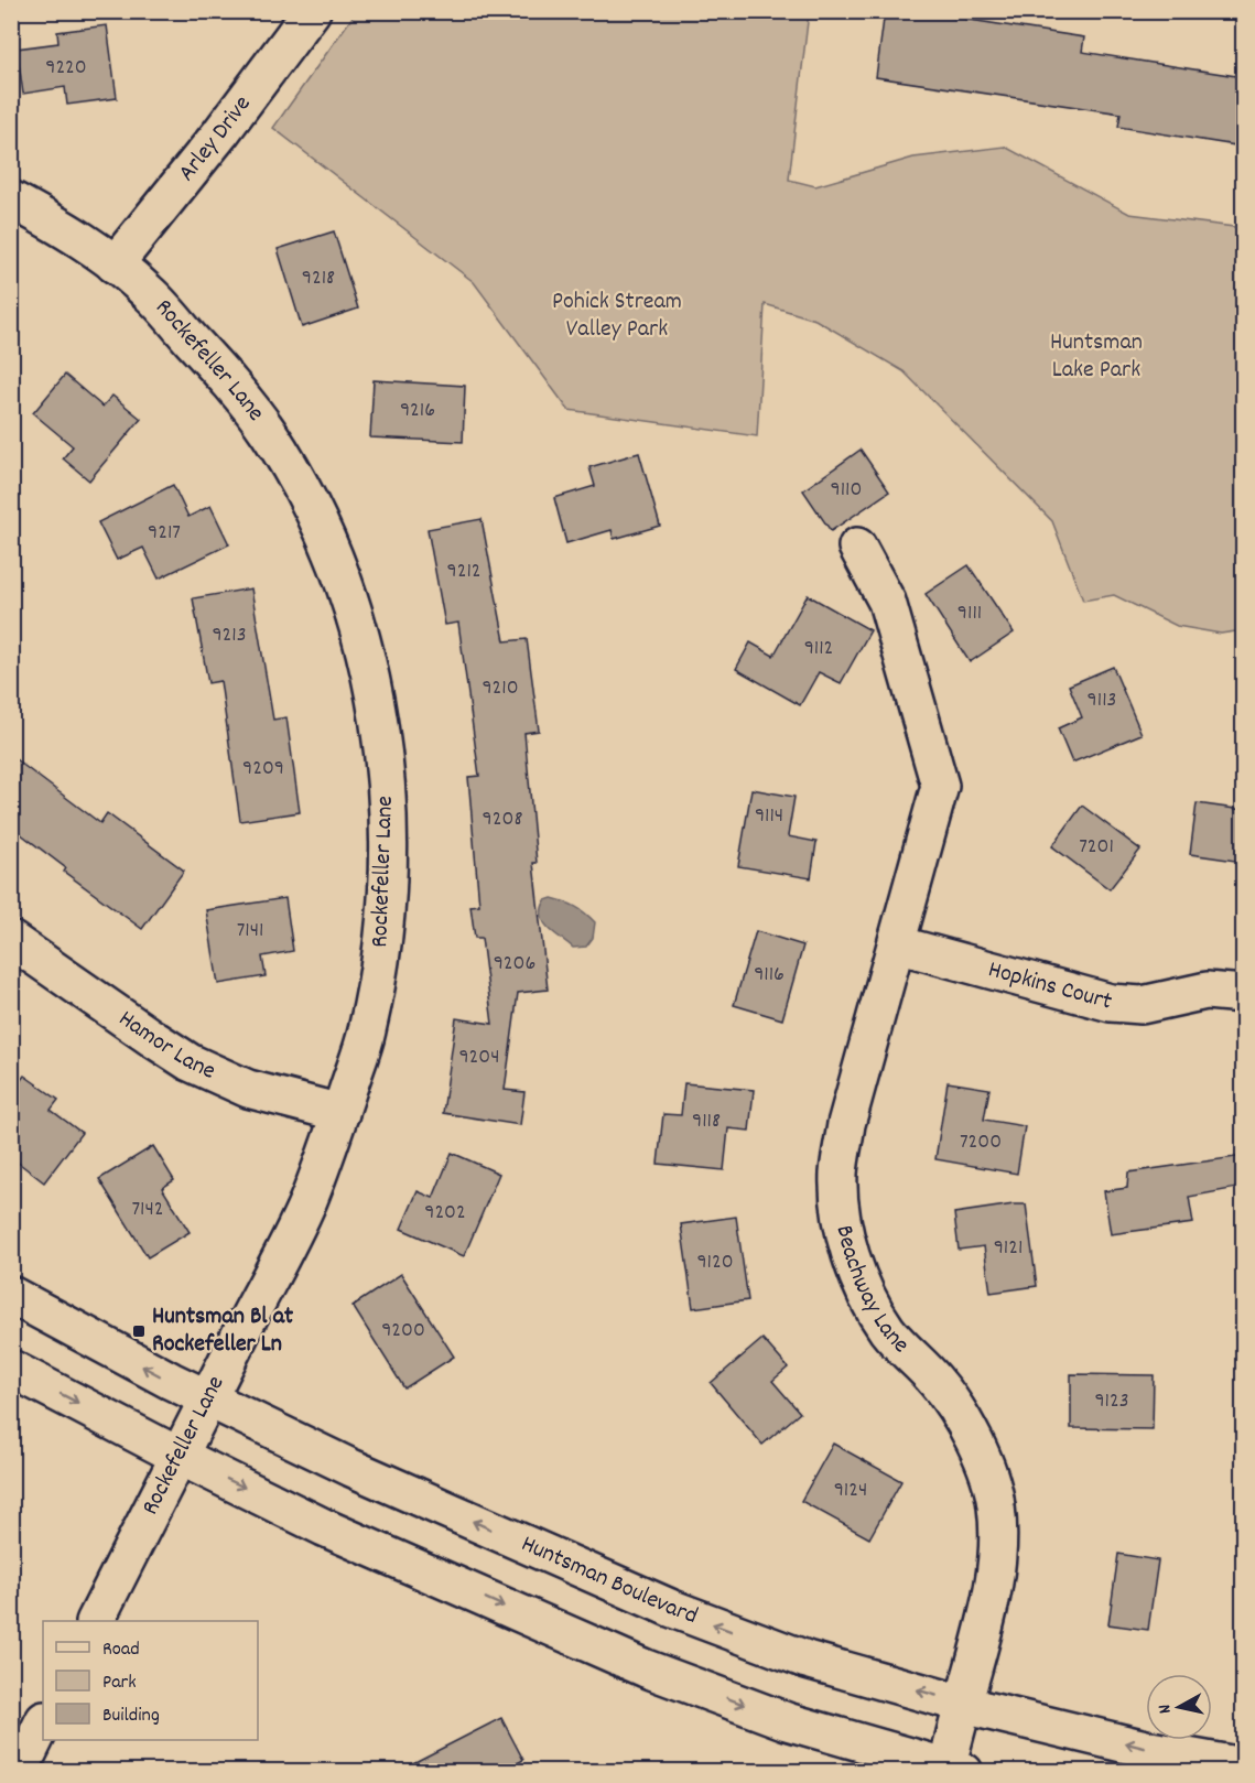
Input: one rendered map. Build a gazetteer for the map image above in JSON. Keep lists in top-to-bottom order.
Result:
{
  "streets": {
    "street": [
      "Arley Drive",
      "Rockefeller Lane",
      "Hopkins Court",
      "Hamor Lane",
      "Beachway Lane",
      "Huntsman Boulevard"
    ]
  },
  "crossings": [
    ["Arley Drive", "Rockefeller Lane"],
    ["Rockefeller Lane", "Hamor Lane"],
    ["Rockefeller Lane", "Huntsman Boulevard"],
    ["Hopkins Court", "Beachway Lane"],
    ["Beachway Lane", "Huntsman Boulevard"]
  ],
  "parks": ["Pohick Stream Valley Park", "Huntsman Lake Park"],
  "places": {
    "transit": ["Huntsman Bl at Rockefeller Ln"]
  },
  "house_numbers": [
    "9220",
    "9218",
    "9216",
    "9110",
    "9217",
    "9212",
    "9111",
    "9213",
    "9112",
    "9210",
    "9113",
    "9209",
    "9114",
    "9208",
    "7201",
    "7141",
    "9206",
    "9116",
    "9204",
    "9118",
    "7200",
    "7142",
    "9202",
    "9121",
    "9120",
    "9200",
    "9123",
    "9124"
  ],
  "legend": ["Road", "Park", "Building"],
  "north": "left"
}
